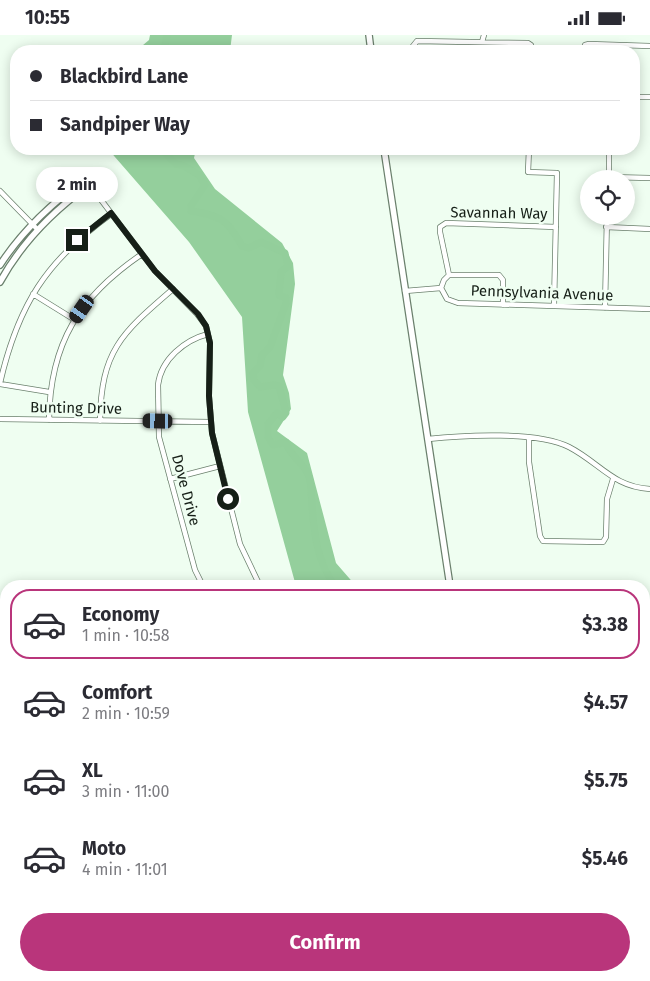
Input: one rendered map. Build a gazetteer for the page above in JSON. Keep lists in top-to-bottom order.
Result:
{
  "streets": {
    "street": [
      "Savannah Way",
      "Pennsylvania Avenue",
      "Bunting Drive",
      "Dove Drive"
    ]
  },
  "crossings": [
    ["Bunting Drive", "Dove Drive"]
  ],
  "page": {
    "status": "10:55",
    "banner": ["Blackbird Lane", "Sandpiper Way"],
    "bubble": "2 min",
    "list": [
      {
        "name": "Economy",
        "note": "1 min · 10:58",
        "value": "$3.38"
      },
      {
        "name": "Comfort",
        "note": "2 min · 10:59",
        "value": "$4.57"
      },
      {
        "name": "XL",
        "note": "3 min · 11:00",
        "value": "$5.75"
      },
      {
        "name": "Moto",
        "note": "4 min · 11:01",
        "value": "$5.46"
      }
    ],
    "buttons": "Confirm"
  }
}
